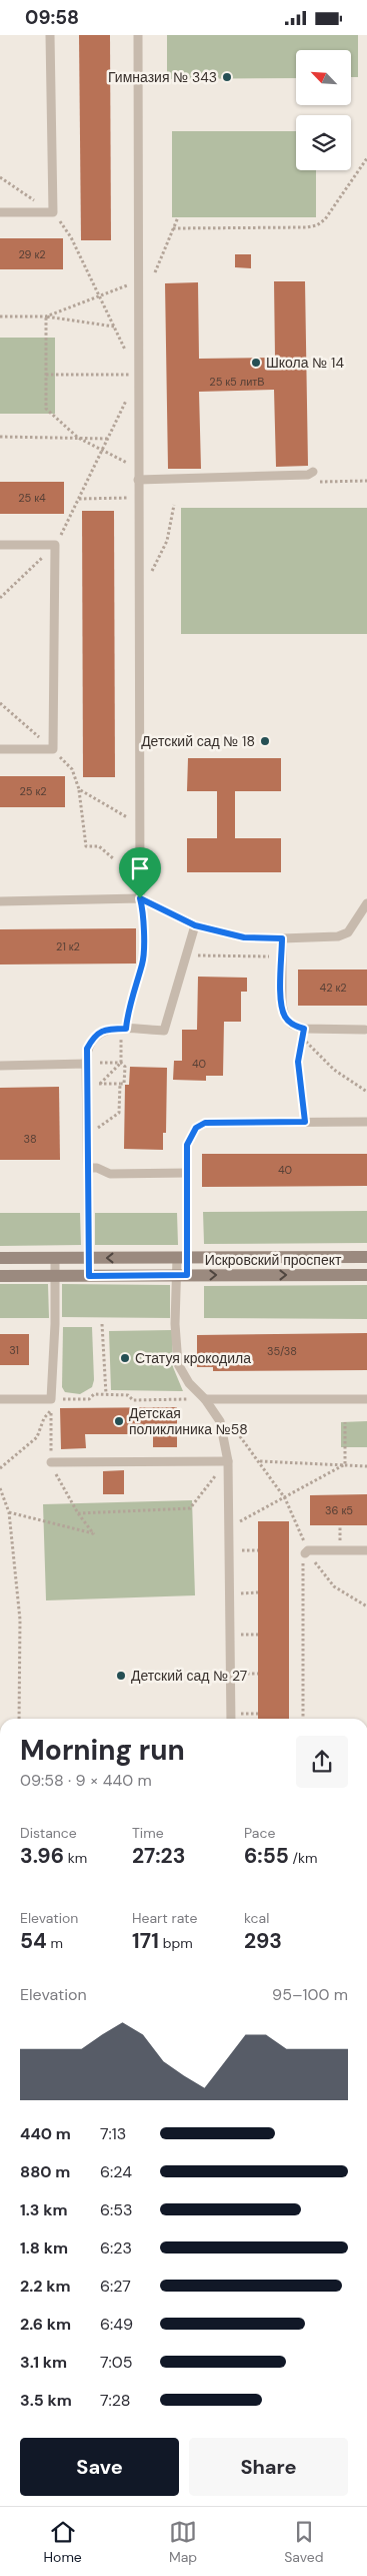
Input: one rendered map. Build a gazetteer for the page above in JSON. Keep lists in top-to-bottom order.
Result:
{
  "streets": {
    "street": ["Искровский проспект"]
  },
  "places": [
    "Гимназия № 343",
    "Школа № 14",
    "Детский сад № 18",
    "Статуя крокодила",
    "Детская поликлиника №58",
    "Детский сад № 27"
  ],
  "house_numbers": [
    "29 к2",
    "25 к5 литВ",
    "25 к4",
    "25 к2",
    "21 к2",
    "42 к2",
    "40",
    "38",
    "40",
    "31",
    "35/38",
    "36 к5"
  ],
  "north": "top left",
  "page": {
    "status": "09:58",
    "heading": ["Morning run", "09:58 · 9 × 440 m"],
    "stats": [
      ["Distance", "3.96 km"],
      ["Time", "27:23"],
      ["Pace", "6:55 /km"],
      ["Elevation", "54 m"],
      ["Heart rate", "171 bpm"],
      ["kcal", "293"]
    ],
    "chart": ["Elevation", "95–100 m"],
    "list": [
      {
        "name": "440 m",
        "note": "7:13"
      },
      {
        "name": "880 m",
        "note": "6:24"
      },
      {
        "name": "1.3 km",
        "note": "6:53"
      },
      {
        "name": "1.8 km",
        "note": "6:23"
      },
      {
        "name": "2.2 km",
        "note": "6:27"
      },
      {
        "name": "2.6 km",
        "note": "6:49"
      },
      {
        "name": "3.1 km",
        "note": "7:05"
      },
      {
        "name": "3.5 km",
        "note": "7:28"
      }
    ],
    "buttons": ["Save", "Share"],
    "tabs": ["Home", "Map", "Saved"]
  }
}
